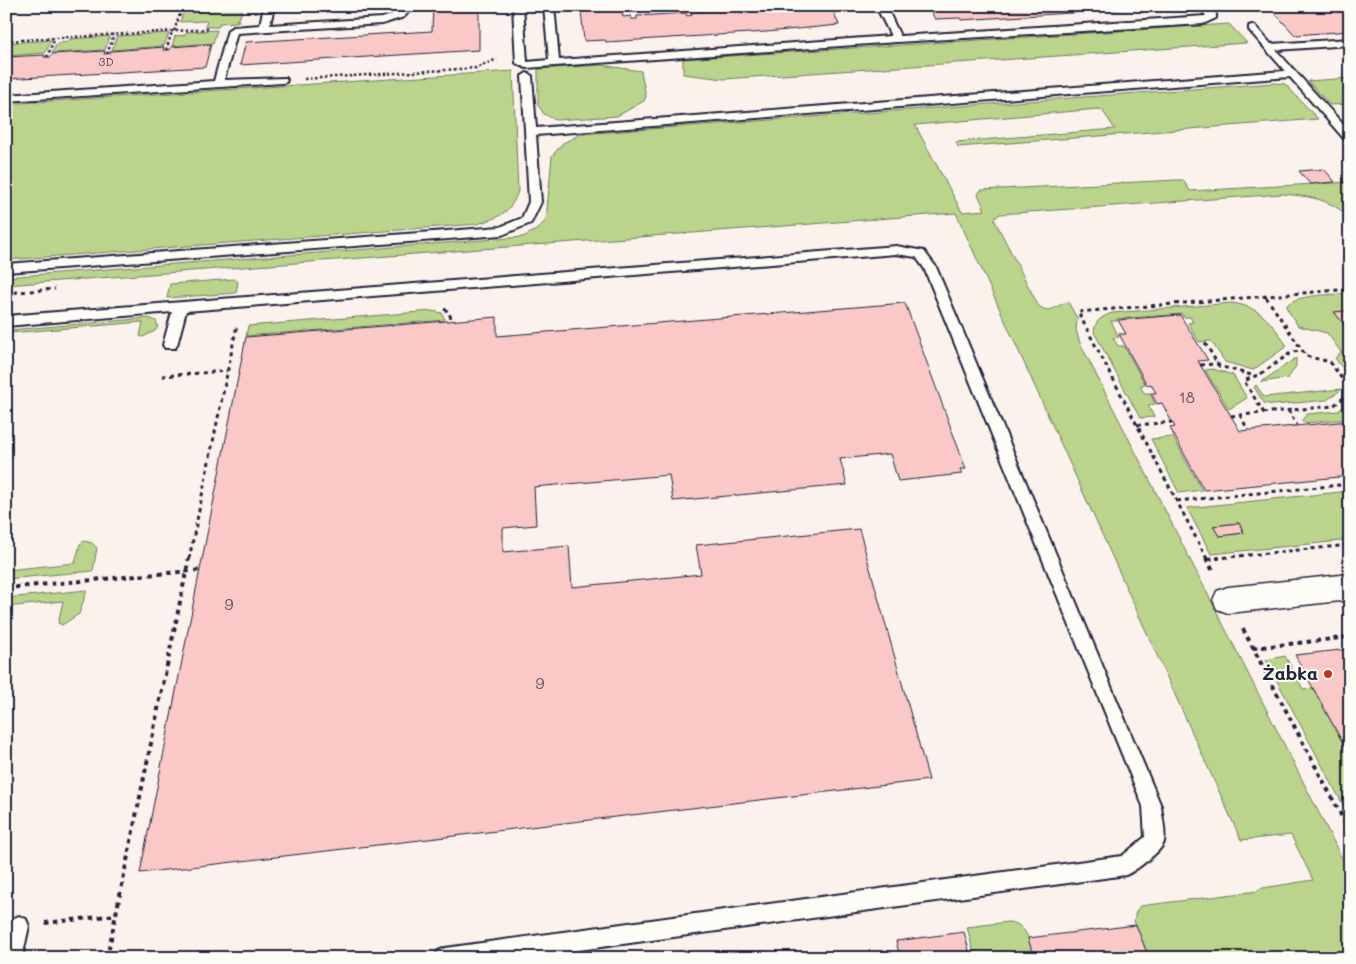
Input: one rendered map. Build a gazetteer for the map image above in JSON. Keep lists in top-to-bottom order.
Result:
{
  "places": ["Żabka"],
  "house_numbers": [
    "3D",
    "18",
    "9",
    "9"
  ]
}
